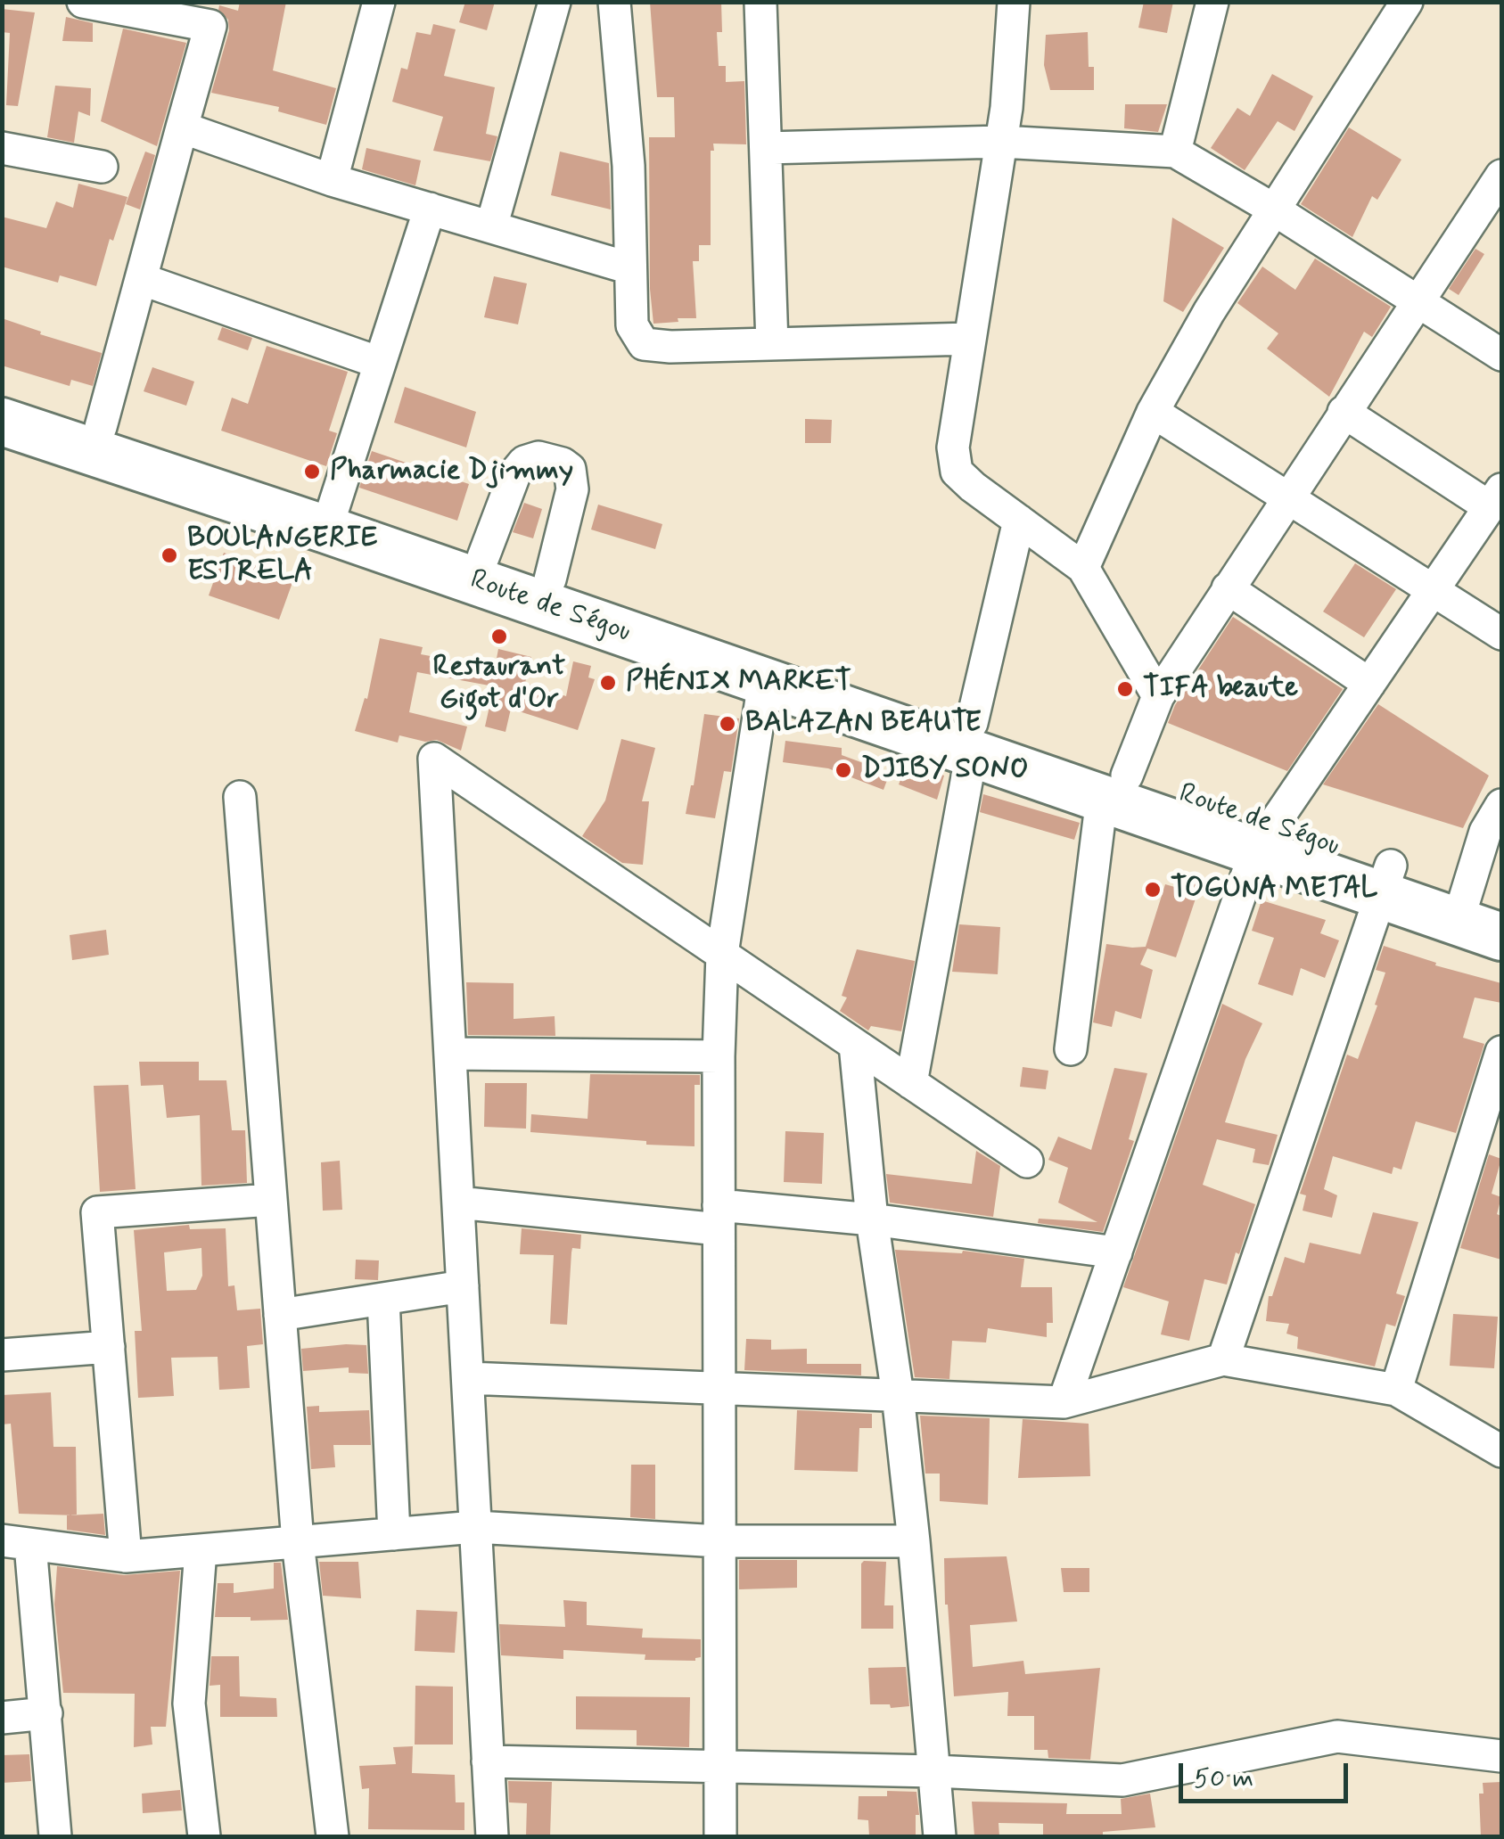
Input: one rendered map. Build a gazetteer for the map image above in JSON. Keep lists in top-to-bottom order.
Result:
{
  "streets": {
    "highway": ["Route de Ségou"]
  },
  "places": [
    "Pharmacie Djimmy",
    "BOULANGERIE ESTRELA",
    "Restaurant Gigot d'Or",
    "PHÉNIX MARKET",
    "TIFA beaute",
    "BALAZAN BEAUTE",
    "DJIBY SONO",
    "TOGUNA METAL"
  ],
  "scale_bar": "50 m"
}
